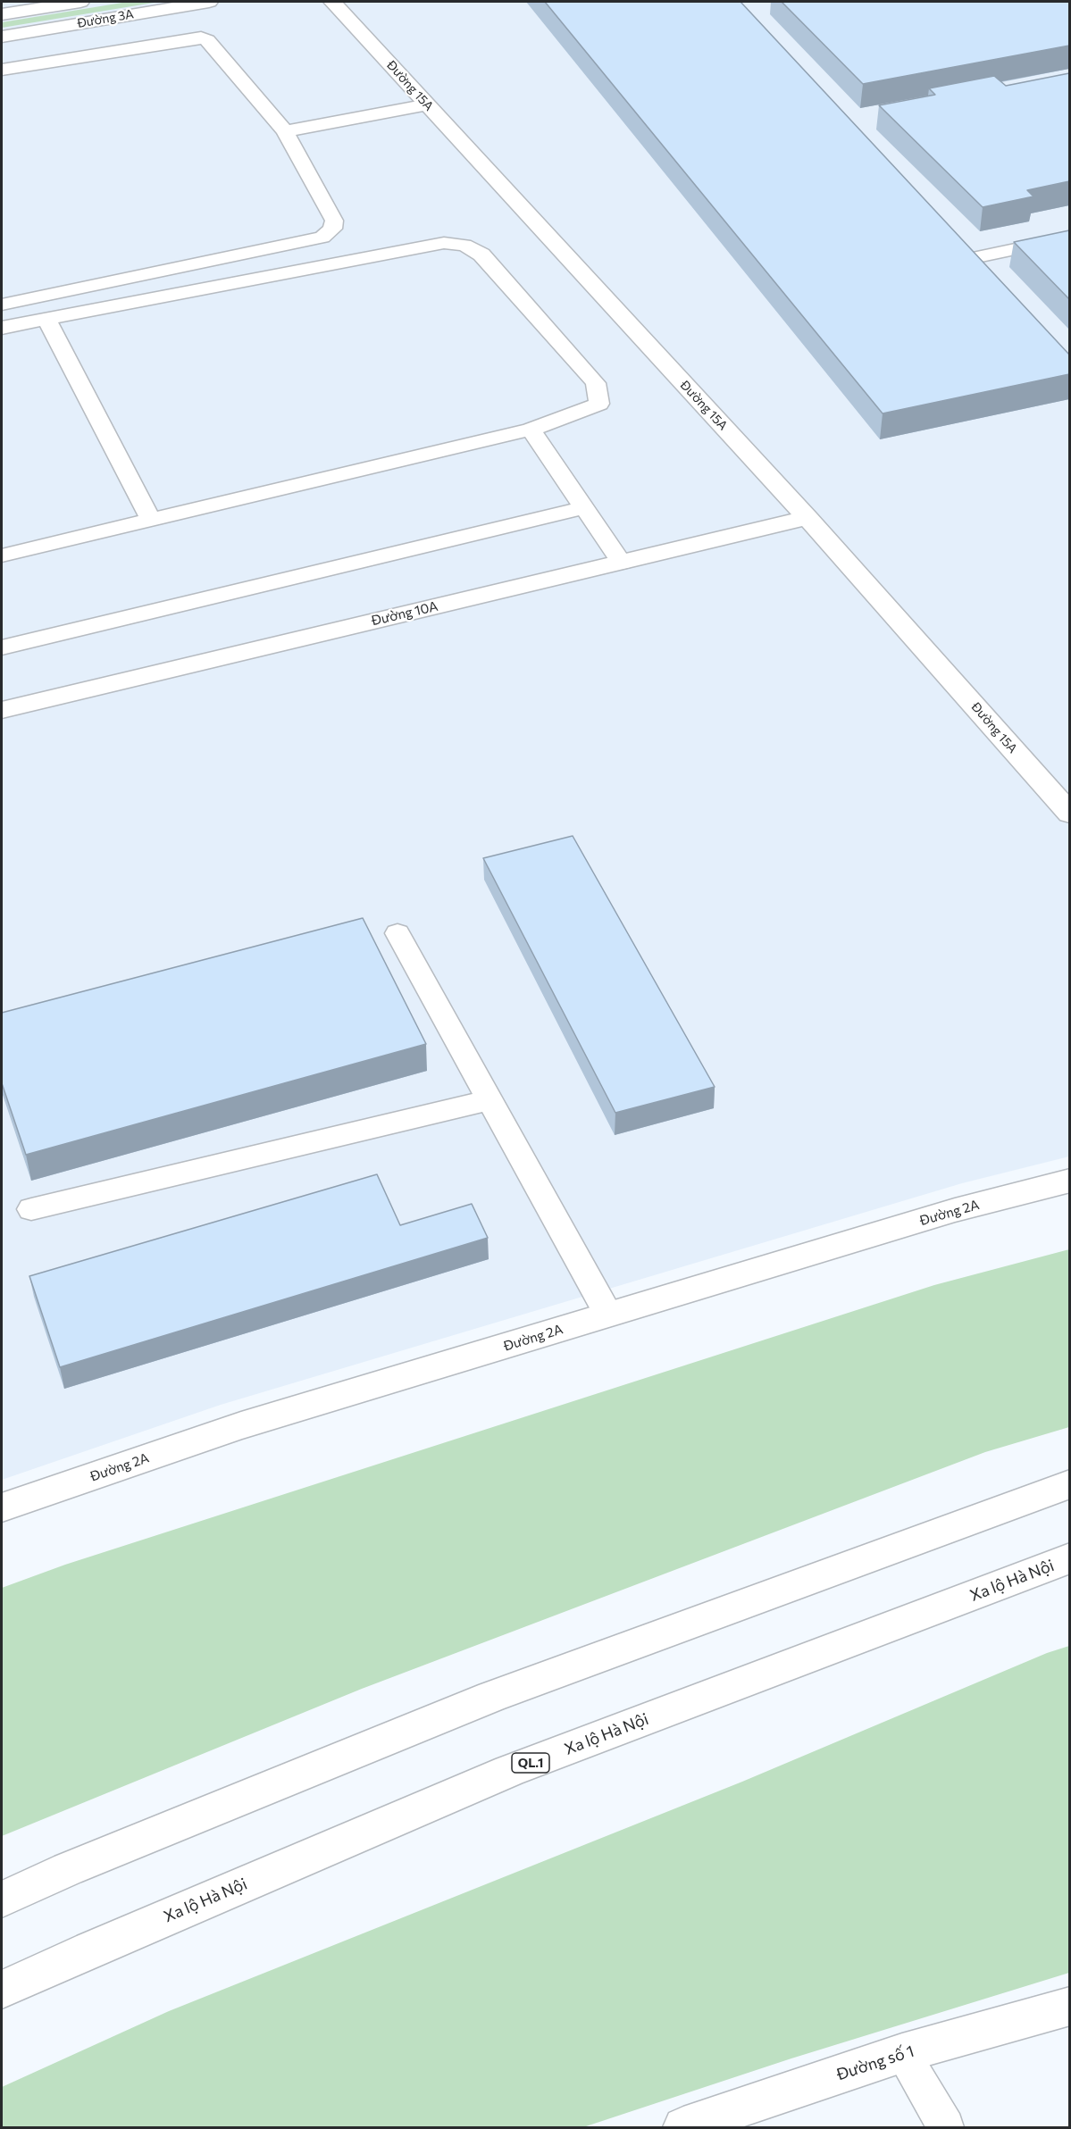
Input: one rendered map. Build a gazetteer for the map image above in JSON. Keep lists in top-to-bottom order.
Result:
{
  "streets": {
    "main road": [
      "Đường 3A",
      "Đường 15A",
      "Đường 10A",
      "Đường 2A",
      "Xa lộ Hà Nội",
      "QL.1",
      "Đường số 1"
    ]
  },
  "crossings": [
    ["Đường 15A", "Đường 10A"]
  ]
}
